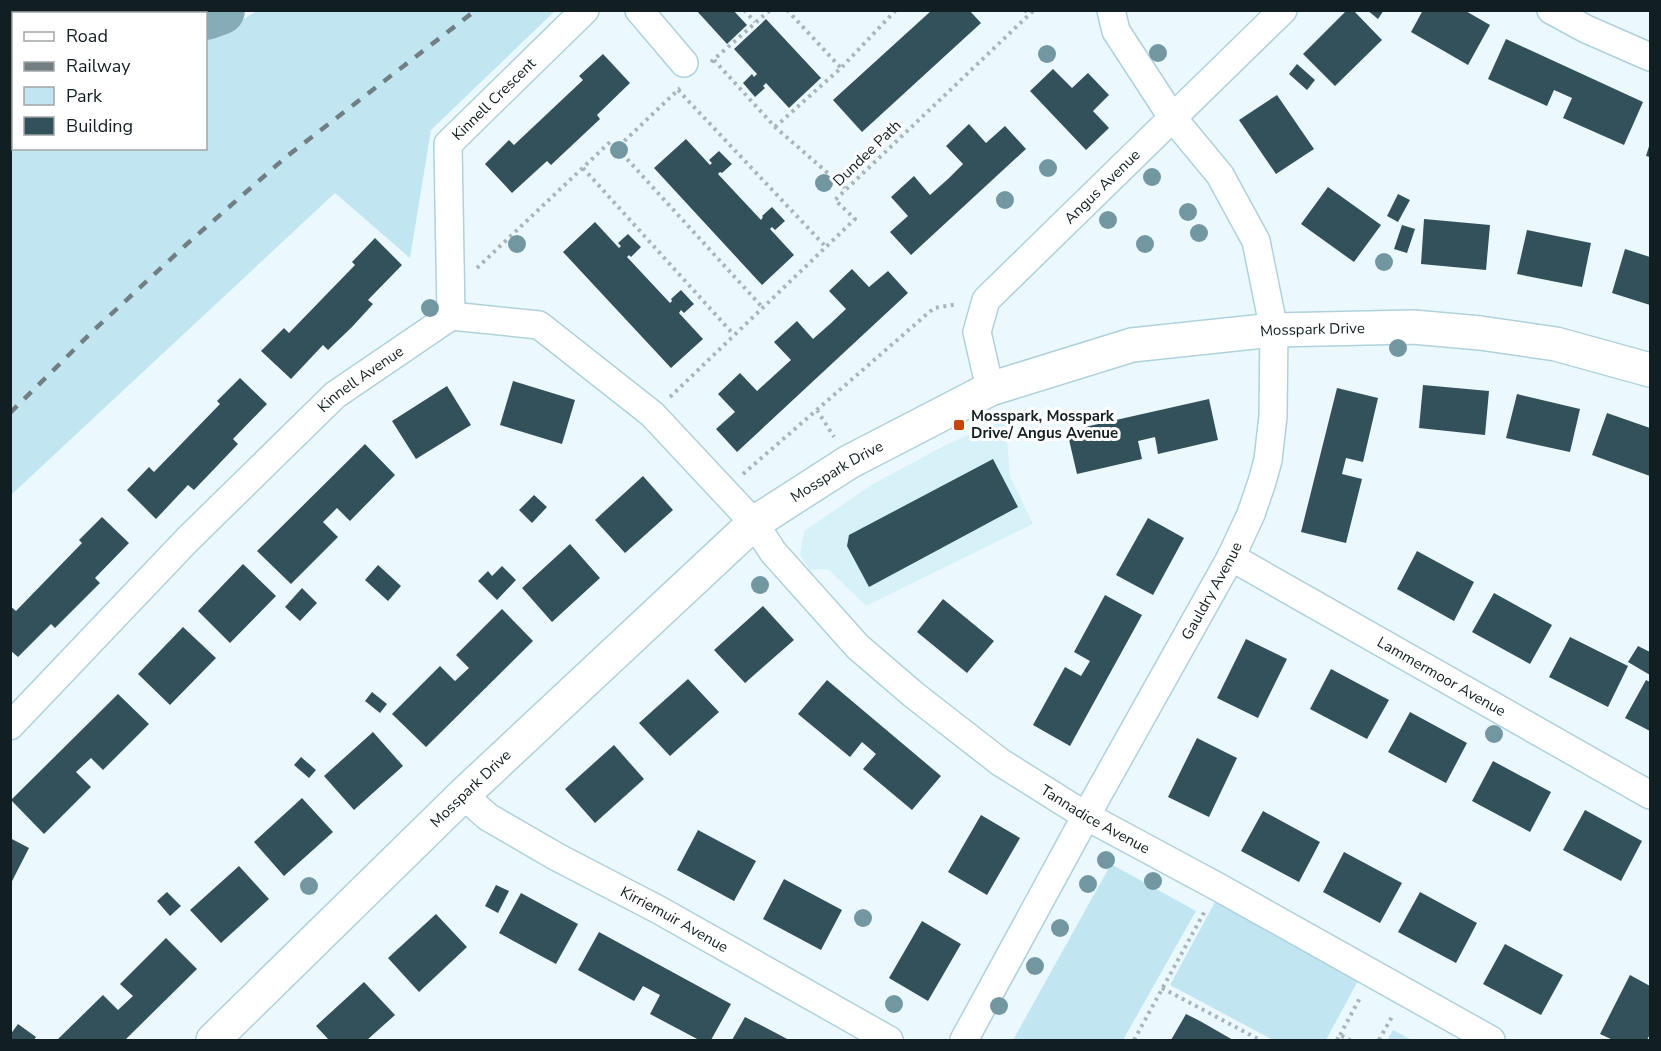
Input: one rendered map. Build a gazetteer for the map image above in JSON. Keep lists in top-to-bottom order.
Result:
{
  "streets": {
    "street": [
      "Kinnell Crescent",
      "Angus Avenue",
      "Mosspark Drive",
      "Kinnell Avenue",
      "Gauldry Avenue",
      "Lammermoor Avenue",
      "Tannadice Avenue",
      "Kirriemuir Avenue"
    ],
    "path": ["Dundee Path"]
  },
  "crossings": [
    ["Kinnell Crescent", "Kinnell Avenue"],
    ["Angus Avenue", "Mosspark Drive"],
    ["Angus Avenue", "Gauldry Avenue"],
    ["Mosspark Drive", "Gauldry Avenue"],
    ["Mosspark Drive", "Tannadice Avenue"],
    ["Mosspark Drive", "Kirriemuir Avenue"],
    ["Gauldry Avenue", "Lammermoor Avenue"],
    ["Gauldry Avenue", "Tannadice Avenue"]
  ],
  "places": {
    "transit": ["Mosspark, Mosspark Drive/ Angus Avenue"]
  },
  "legend": [
    "Road",
    "Railway",
    "Park",
    "Building"
  ]
}
